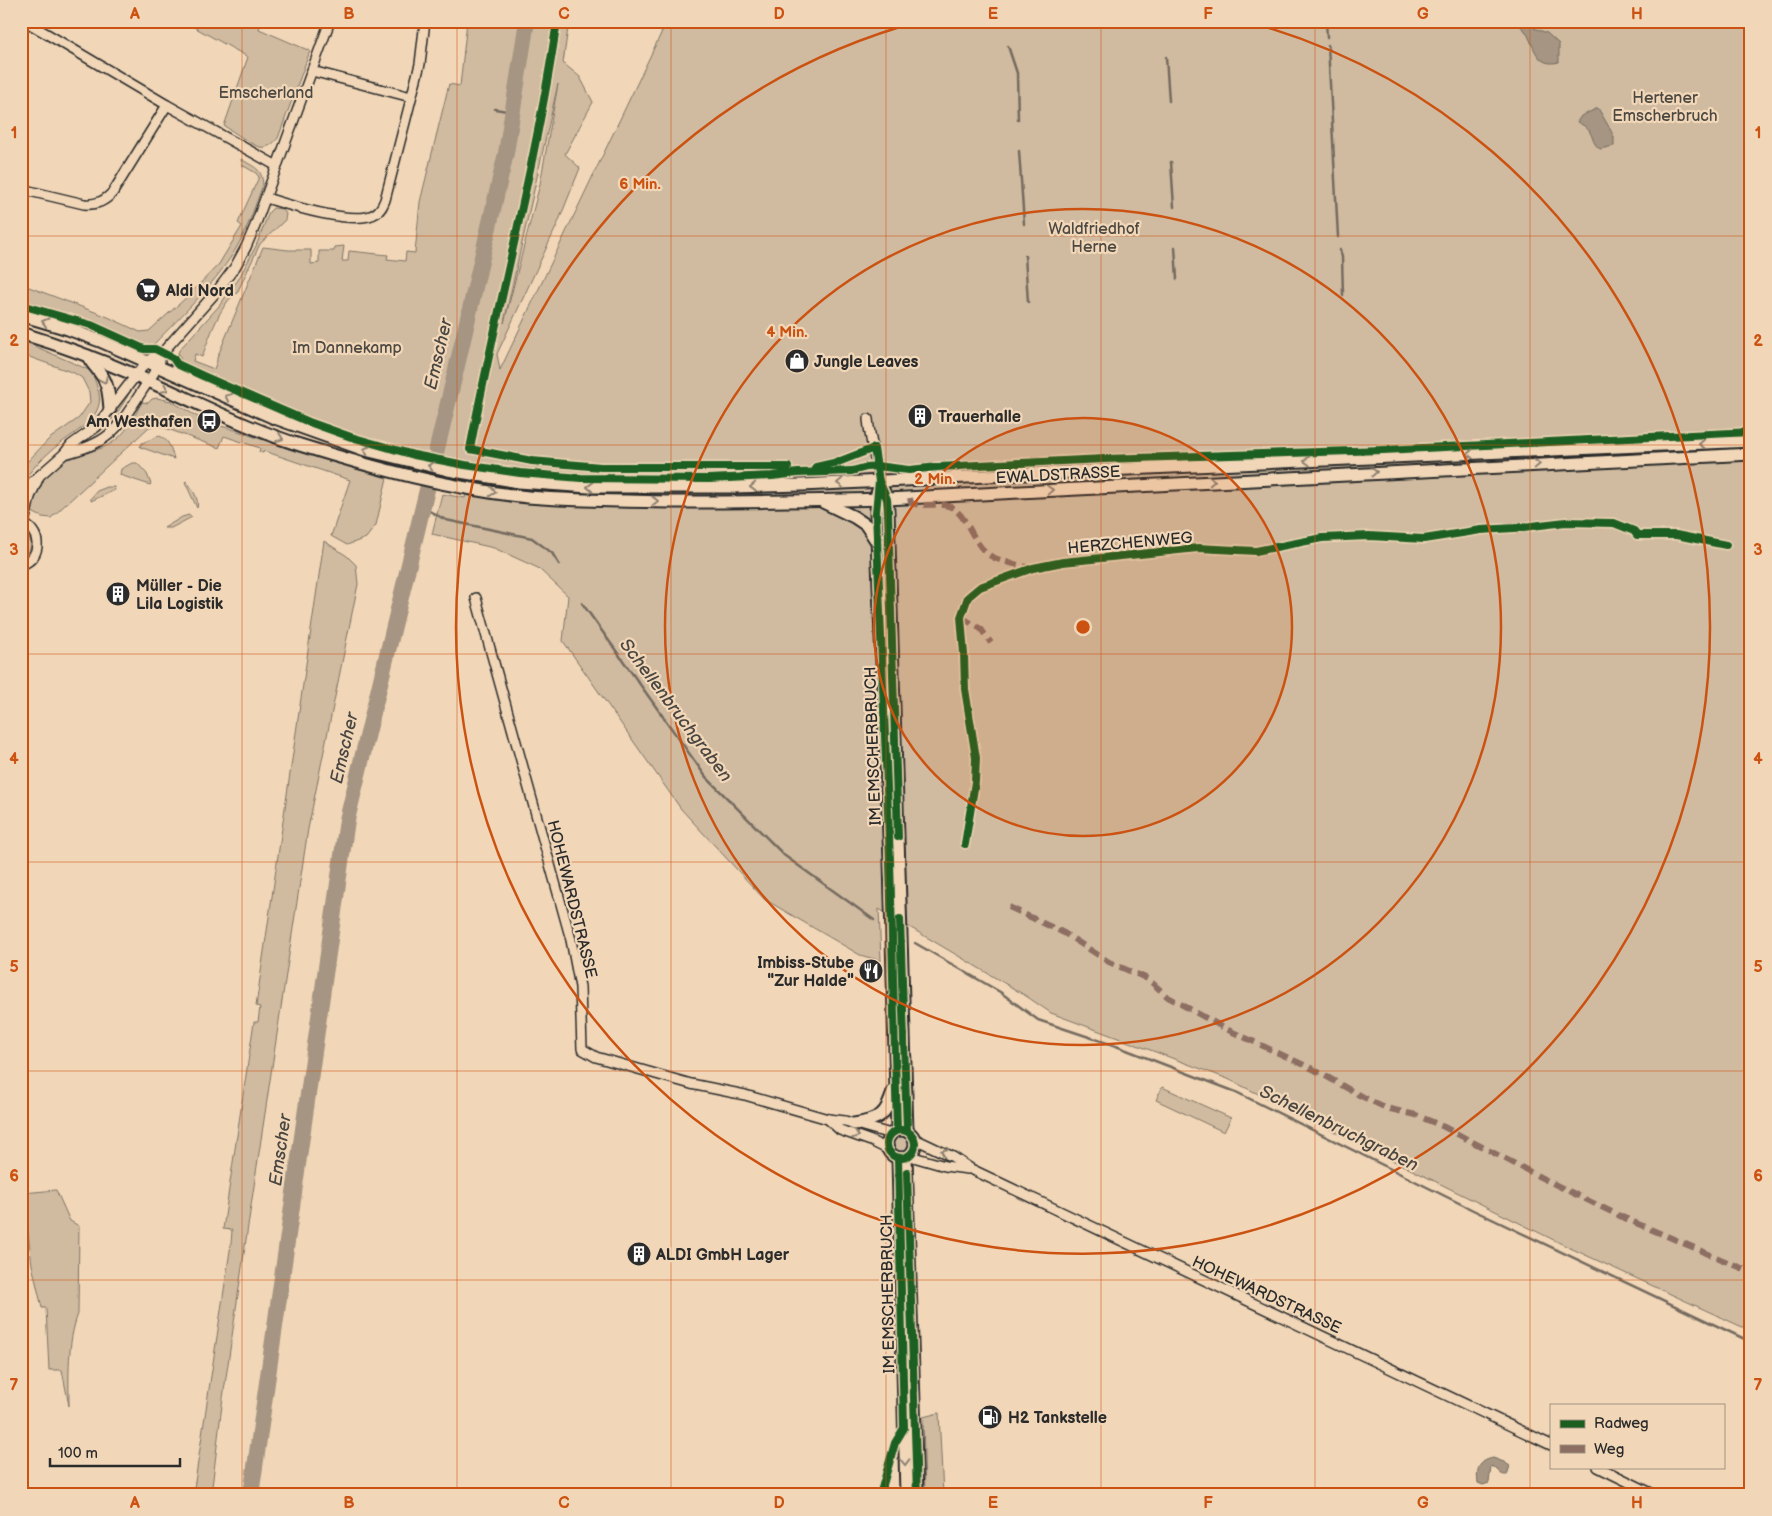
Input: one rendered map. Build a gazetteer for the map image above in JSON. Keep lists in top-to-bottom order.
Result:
{
  "streets": {
    "main road": ["EWALDSTRASSE", "IM EMSCHERBRUCH"],
    "street": ["HOHEWARDSTRASSE"],
    "cycle path": ["HERZCHENWEG"]
  },
  "crossings": [
    ["EWALDSTRASSE", "IM EMSCHERBRUCH"],
    ["IM EMSCHERBRUCH", "HOHEWARDSTRASSE"]
  ],
  "water": ["Emscher", "Schellenbruchgraben"],
  "parks": [
    "Emscherland",
    "Hertener Emscherbruch",
    "Waldfriedhof Herne",
    "Im Dannekamp"
  ],
  "places": {
    "supermarket": ["Aldi Nord"],
    "shop": ["Jungle Leaves"],
    "building": ["Trauerhalle", "Müller - Die Lila Logistik", "ALDI GmbH Lager"],
    "bus stop": ["Am Westhafen"],
    "restaurant": ["Imbiss-Stube \"Zur Halde\""],
    "fuel station": ["H2 Tankstelle"]
  },
  "legend": ["Radweg", "Weg"],
  "scale_bar": "100 m",
  "grid": {
    "columns": [
      "A",
      "B",
      "C",
      "D",
      "E",
      "F",
      "G",
      "H"
    ],
    "rows": [
      "1",
      "2",
      "3",
      "4",
      "5",
      "6",
      "7"
    ]
  },
  "rings": ["6 Min.", "4 Min.", "2 Min."]
}
